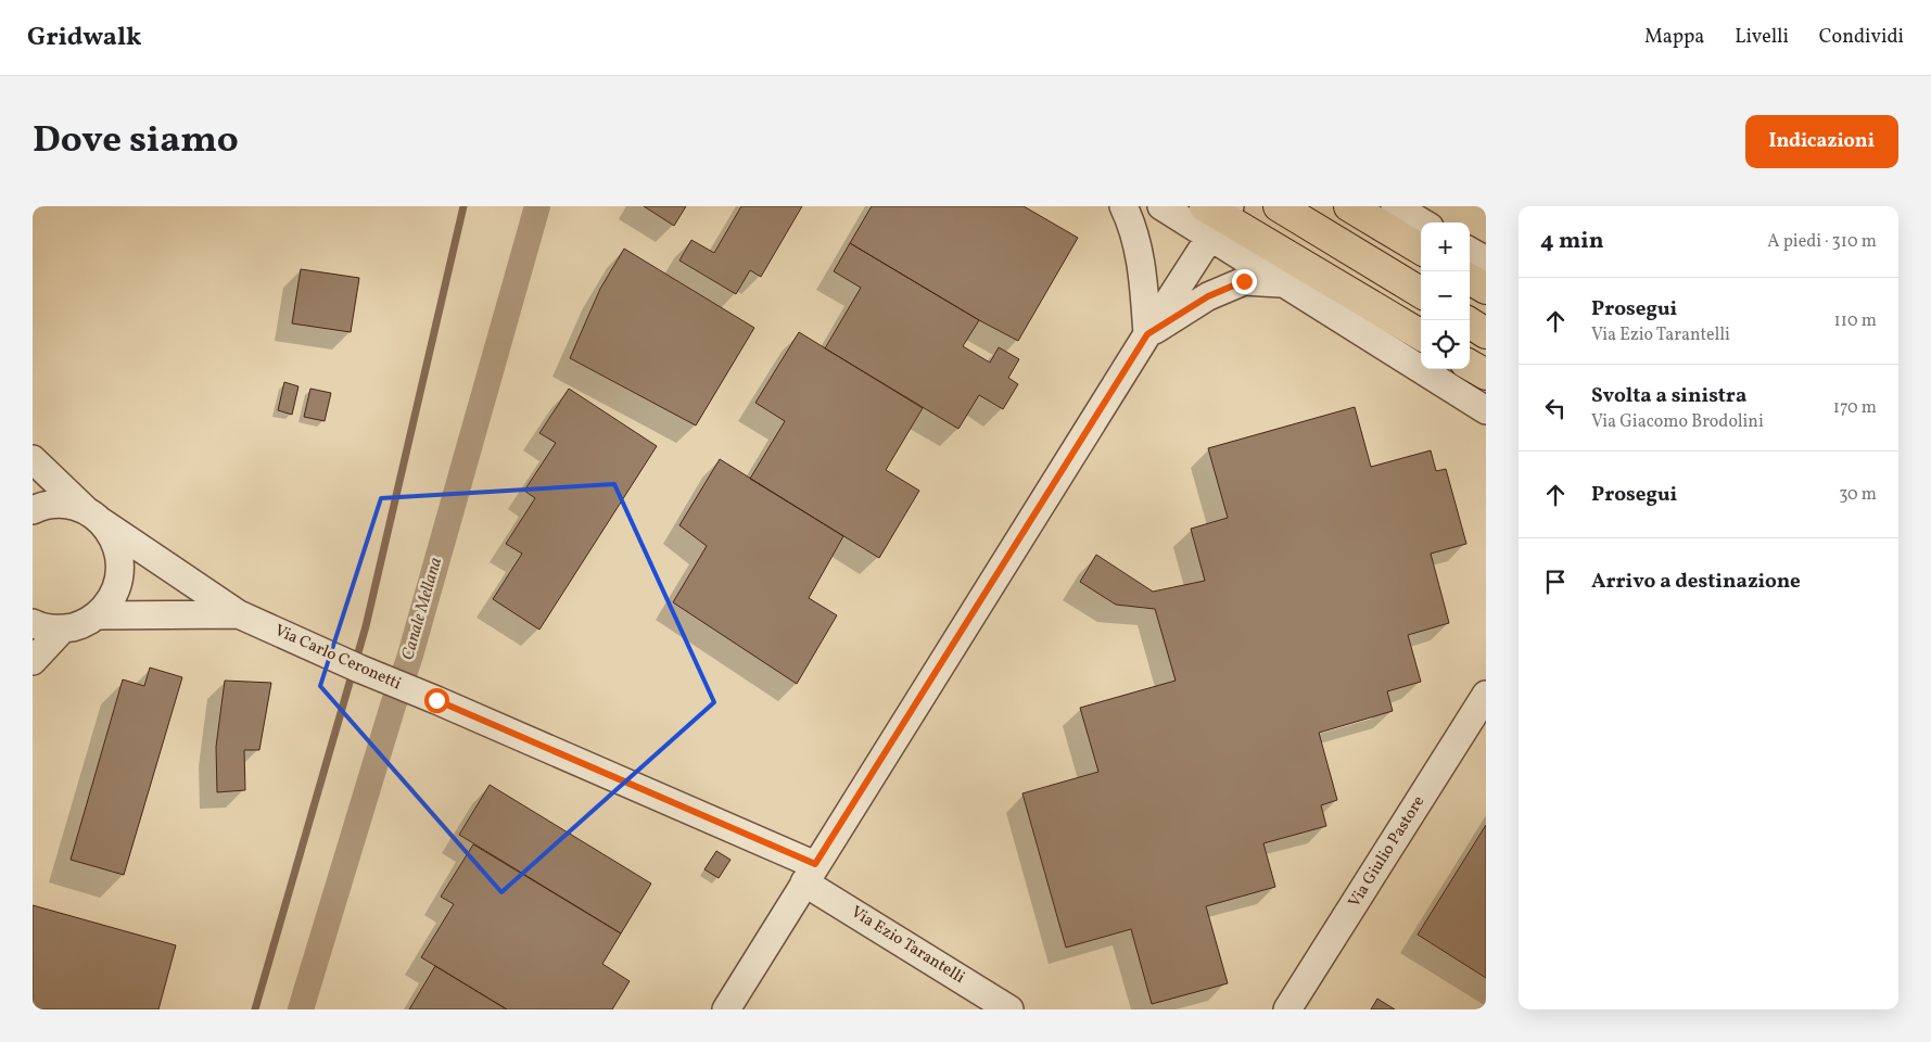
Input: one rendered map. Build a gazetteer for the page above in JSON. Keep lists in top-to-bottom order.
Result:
{
  "streets": {
    "street": ["Via Carlo Ceronetti", "Via Giulio Pastore", "Via Ezio Tarantelli"]
  },
  "crossings": [
    ["Via Carlo Ceronetti", "Via Ezio Tarantelli"]
  ],
  "water": ["Canale Mellana"],
  "page": {
    "header": "Gridwalk",
    "nav": ["Mappa", "Livelli", "Condividi"],
    "title": "Dove siamo",
    "buttons": "Indicazioni",
    "heading": ["4 min", "A piedi · 310 m"],
    "map_buttons": ["+", "−"],
    "list": [
      ["Prosegui", "Via Ezio Tarantelli", "110 m"],
      ["Svolta a sinistra", "Via Giacomo Brodolini", "170 m"],
      ["Prosegui", "30 m"],
      "Arrivo a destinazione"
    ]
  }
}
